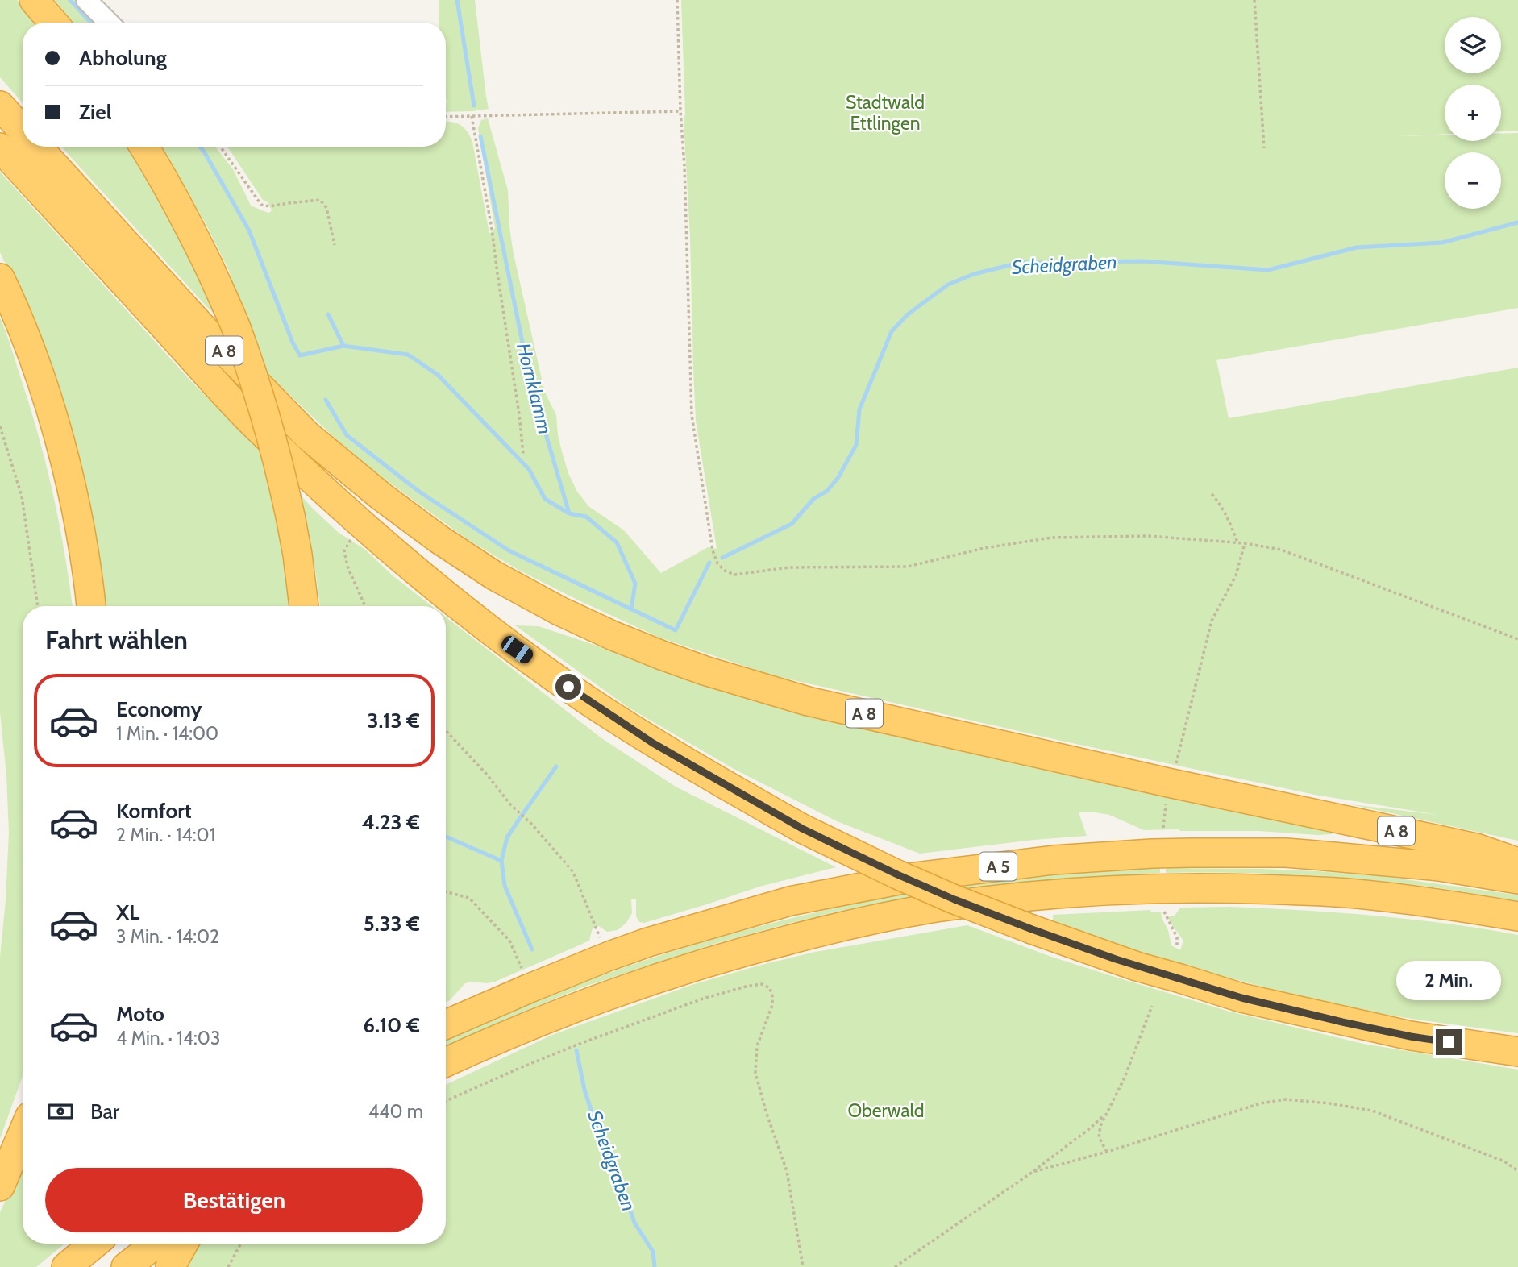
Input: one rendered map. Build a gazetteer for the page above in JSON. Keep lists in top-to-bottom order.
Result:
{
  "streets": {
    "highway": ["A 8", "A 5"]
  },
  "water": ["Scheidgraben", "Hornklamm"],
  "parks": ["Stadtwald Ettlingen", "Oberwald"],
  "page": {
    "map_buttons": ["+", "−"],
    "banner": ["Abholung", "Ziel"],
    "heading": "Fahrt wählen",
    "list": [
      {
        "name": "Economy",
        "note": "1 Min. · 14:00",
        "value": "3.13 €"
      },
      {
        "name": "Komfort",
        "note": "2 Min. · 14:01",
        "value": "4.23 €"
      },
      {
        "name": "XL",
        "note": "3 Min. · 14:02",
        "value": "5.33 €"
      },
      {
        "name": "Moto",
        "note": "4 Min. · 14:03",
        "value": "6.10 €"
      }
    ],
    "bubble": "2 Min.",
    "pay": ["Bar", "440 m"],
    "buttons": "Bestätigen"
  }
}
